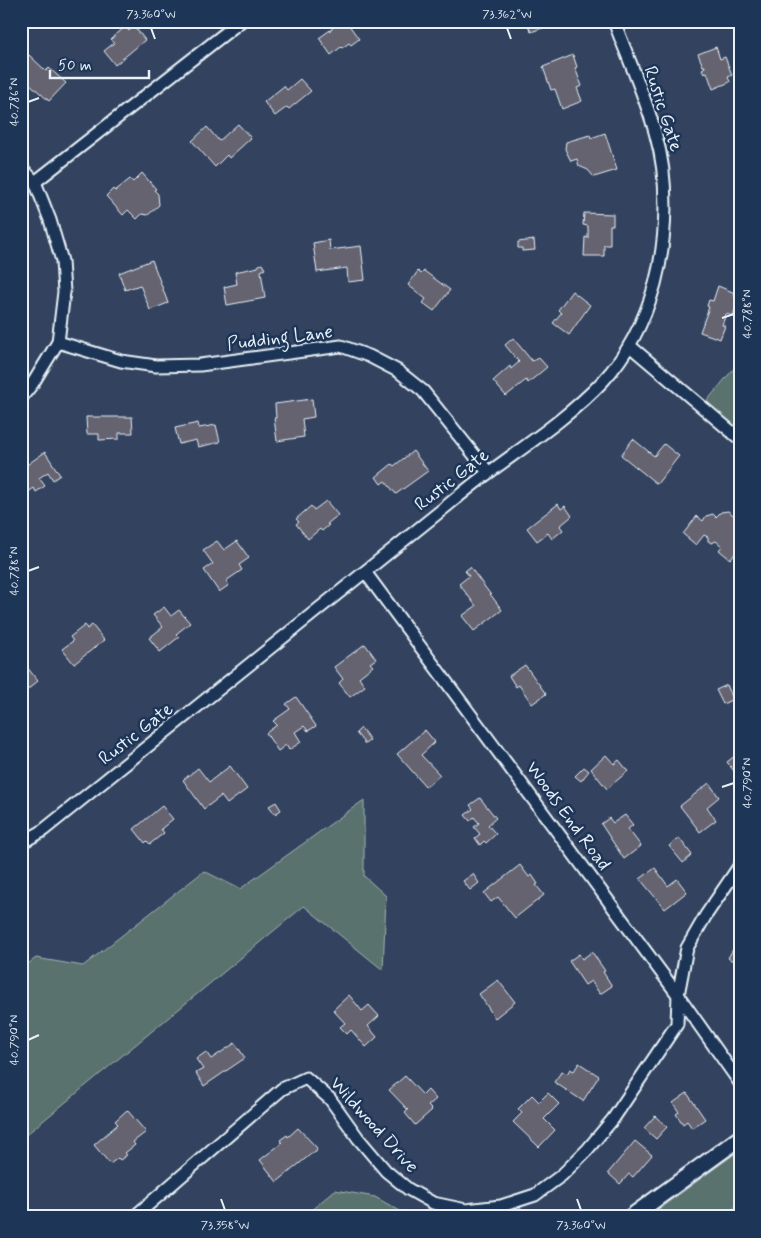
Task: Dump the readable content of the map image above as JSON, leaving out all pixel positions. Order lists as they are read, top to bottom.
{
  "streets": {
    "street": [
      "Rustic Gate",
      "Pudding Lane",
      "Woods End Road",
      "Wildwood Drive"
    ]
  },
  "crossings": [
    ["Rustic Gate", "Pudding Lane"],
    ["Rustic Gate", "Woods End Road"],
    ["Woods End Road", "Wildwood Drive"]
  ],
  "scale_bar": "50 m",
  "coordinates": [
    "73.360°W",
    "73.362°W",
    "40.786°N",
    "40.788°N",
    "40.790°N",
    "73.358°W"
  ]
}
